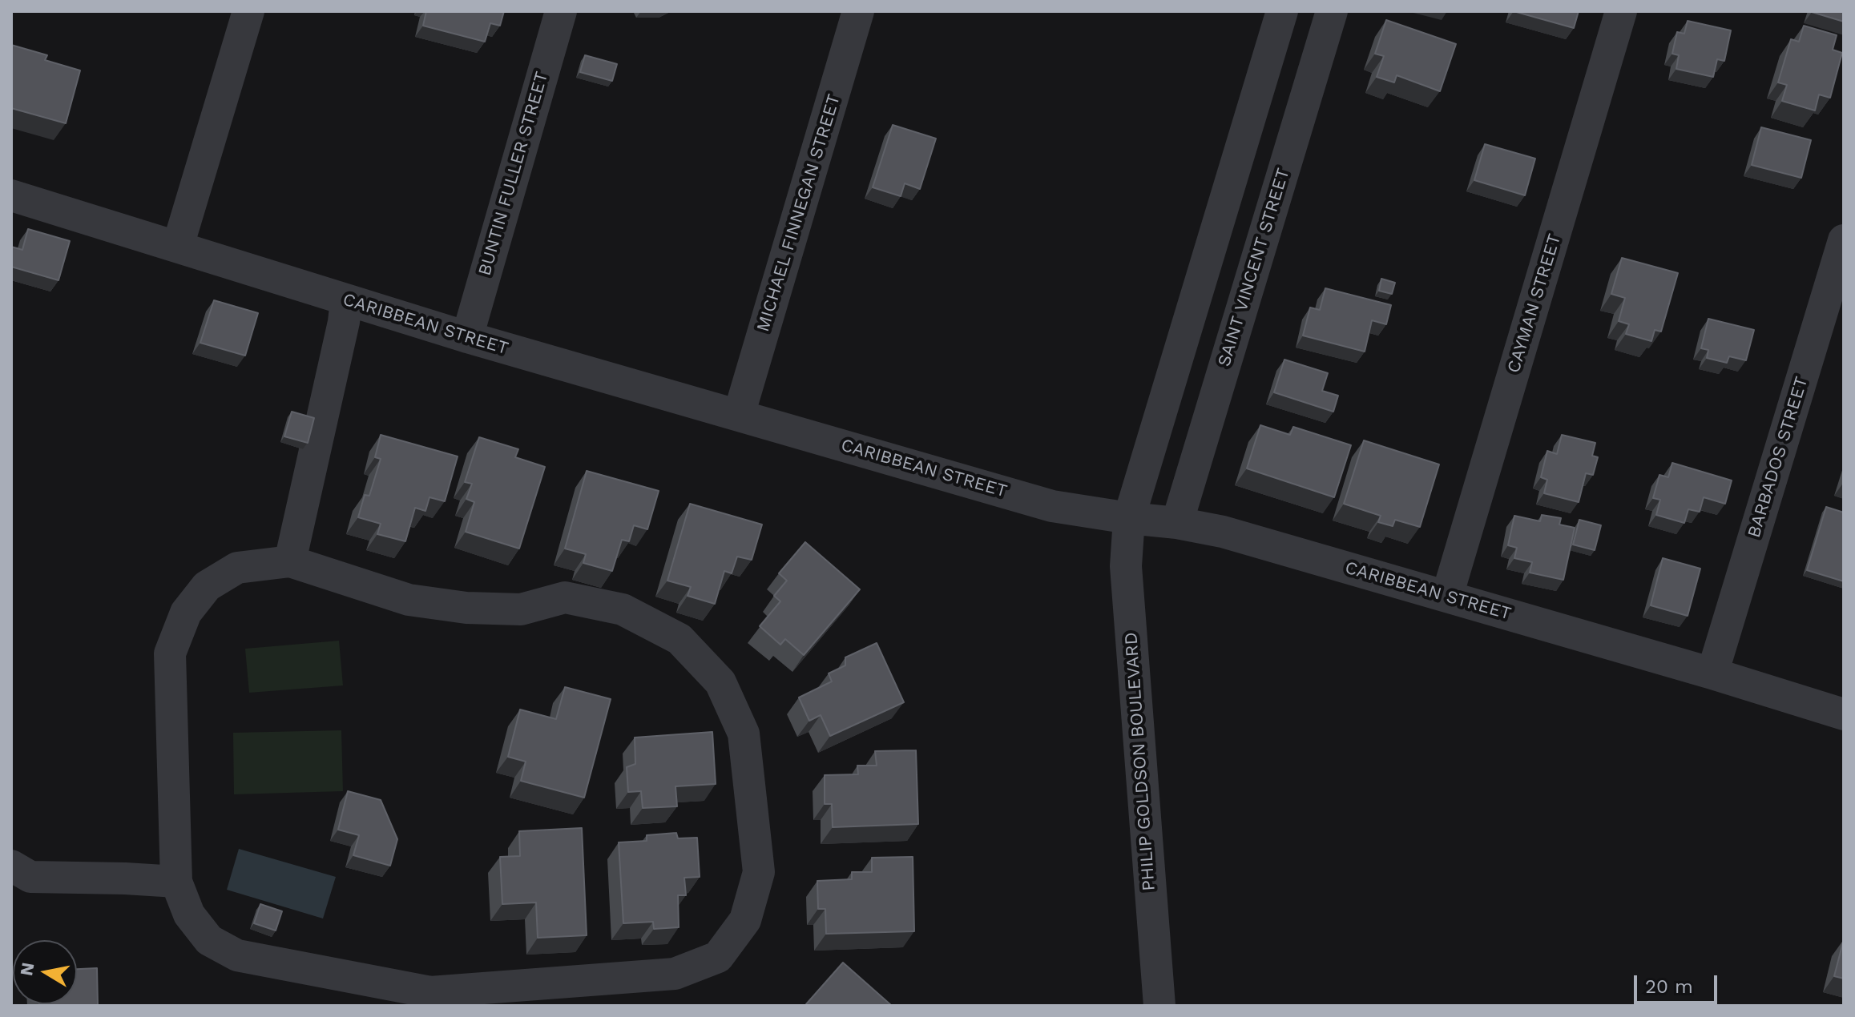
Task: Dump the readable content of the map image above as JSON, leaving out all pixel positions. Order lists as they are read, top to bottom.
{
  "streets": {
    "street": [
      "BUNTIN FULLER STREET",
      "MICHAEL FINNEGAN STREET",
      "SAINT VINCENT STREET",
      "CAYMAN STREET",
      "CARIBBEAN STREET",
      "BARBADOS STREET",
      "PHILIP GOLDSON BOULEVARD"
    ]
  },
  "crossings": [
    ["BUNTIN FULLER STREET", "CARIBBEAN STREET"],
    ["MICHAEL FINNEGAN STREET", "CARIBBEAN STREET"],
    ["SAINT VINCENT STREET", "CARIBBEAN STREET"],
    ["CAYMAN STREET", "CARIBBEAN STREET"],
    ["CARIBBEAN STREET", "BARBADOS STREET"],
    ["CARIBBEAN STREET", "PHILIP GOLDSON BOULEVARD"]
  ],
  "scale_bar": "20 m",
  "north": "left"
}
